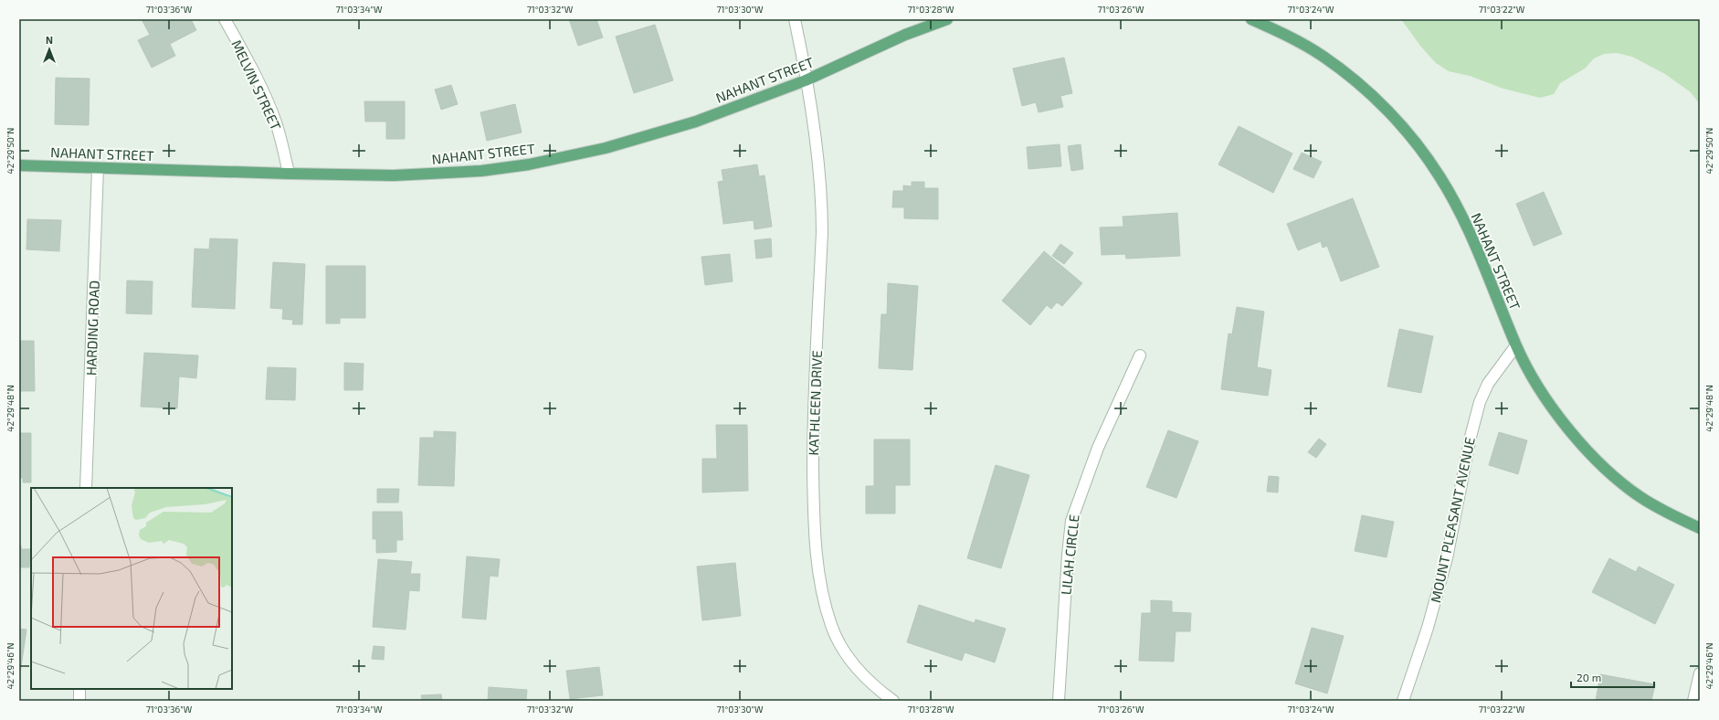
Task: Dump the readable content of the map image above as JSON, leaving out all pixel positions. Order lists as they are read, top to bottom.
{
  "streets": {
    "main road": ["NAHANT STREET"],
    "street": [
      "MELVIN STREET",
      "HARDING ROAD",
      "KATHLEEN DRIVE",
      "MOUNT PLEASANT AVENUE",
      "LILAH CIRCLE"
    ]
  },
  "crossings": [
    ["NAHANT STREET", "MELVIN STREET"],
    ["NAHANT STREET", "HARDING ROAD"],
    ["NAHANT STREET", "KATHLEEN DRIVE"],
    ["NAHANT STREET", "MOUNT PLEASANT AVENUE"]
  ],
  "scale_bar": "20 m",
  "north": "top",
  "coordinates": [
    "71°03'36\"W",
    "71°03'34\"W",
    "71°03'32\"W",
    "71°03'30\"W",
    "71°03'28\"W",
    "71°03'26\"W",
    "71°03'24\"W",
    "71°03'22\"W",
    "42°29'50\"N",
    "42°29'48\"N",
    "42°29'46\"N"
  ]
}
